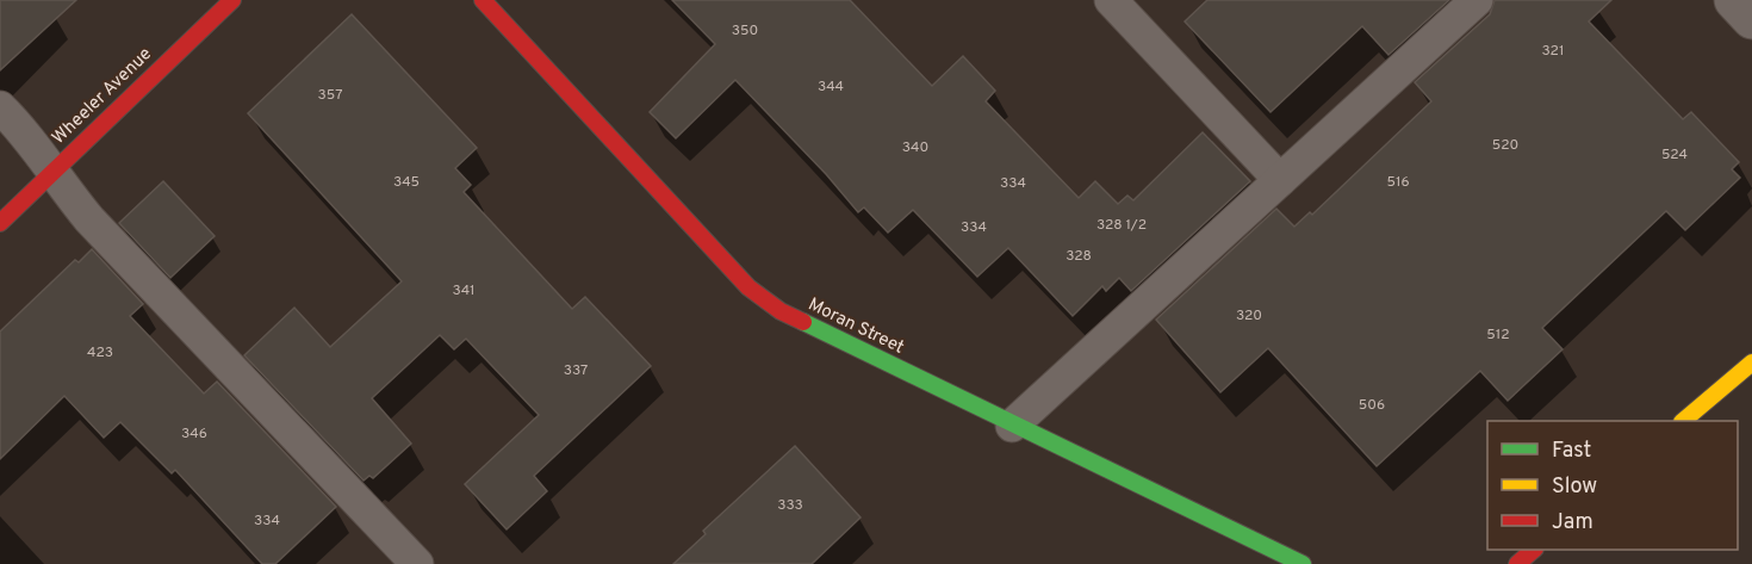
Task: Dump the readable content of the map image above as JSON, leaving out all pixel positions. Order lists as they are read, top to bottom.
{
  "streets": {
    "street": ["Wheeler Avenue", "Moran Street"]
  },
  "house_numbers": [
    "350",
    "321",
    "344",
    "357",
    "520",
    "340",
    "524",
    "345",
    "516",
    "334",
    "328 1/2",
    "334",
    "328",
    "341",
    "320",
    "512",
    "423",
    "337",
    "506",
    "346",
    "333",
    "334"
  ],
  "legend": ["Fast", "Slow", "Jam"]
}
